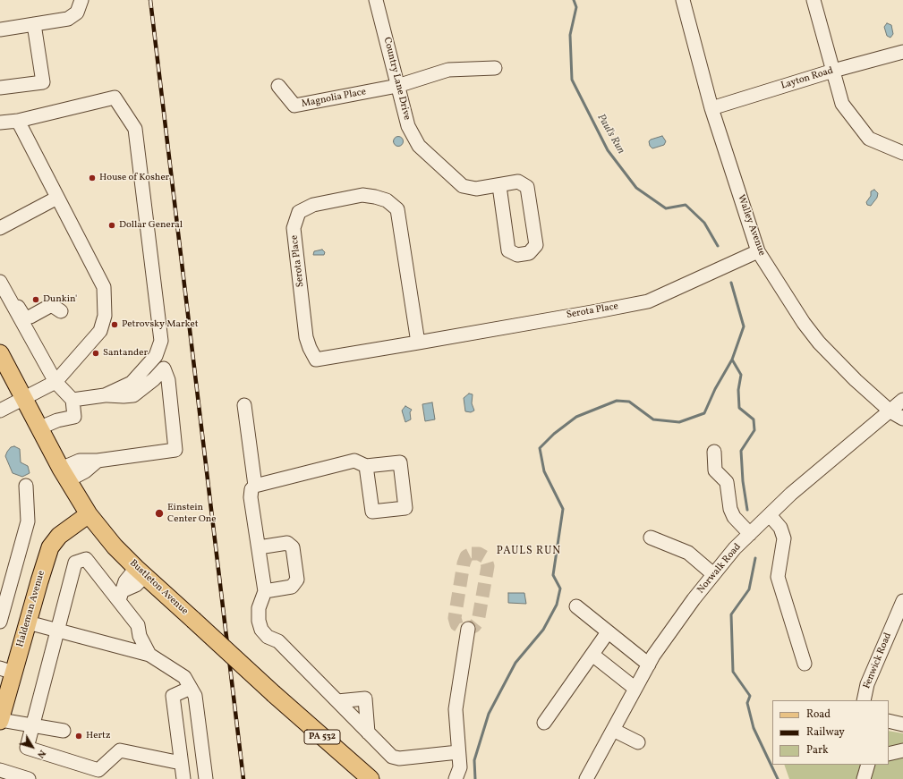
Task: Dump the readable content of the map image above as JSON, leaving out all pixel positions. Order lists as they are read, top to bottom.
{
  "streets": {
    "main road": ["Bustleton Avenue", "Haldeman Avenue", "PA 532"],
    "street": [
      "Country Lane Drive",
      "Layton Road",
      "Magnolia Place",
      "Walley Avenue",
      "Serota Place",
      "Norwalk Road",
      "Fenwick Road"
    ]
  },
  "crossings": [
    ["Country Lane Drive", "Magnolia Place"],
    ["Layton Road", "Walley Avenue"],
    ["Walley Avenue", "Serota Place"],
    ["Walley Avenue", "Norwalk Road"],
    ["Bustleton Avenue", "Haldeman Avenue"]
  ],
  "districts": ["PAULS RUN"],
  "water": ["Paul's Run"],
  "places": [
    "House of Kosher",
    "Dollar General",
    "Dunkin'",
    "Petrovsky Market",
    "Santander",
    "Einstein Center One",
    "Hertz"
  ],
  "legend": ["Road", "Railway", "Park"],
  "north": "bottom right"
}
